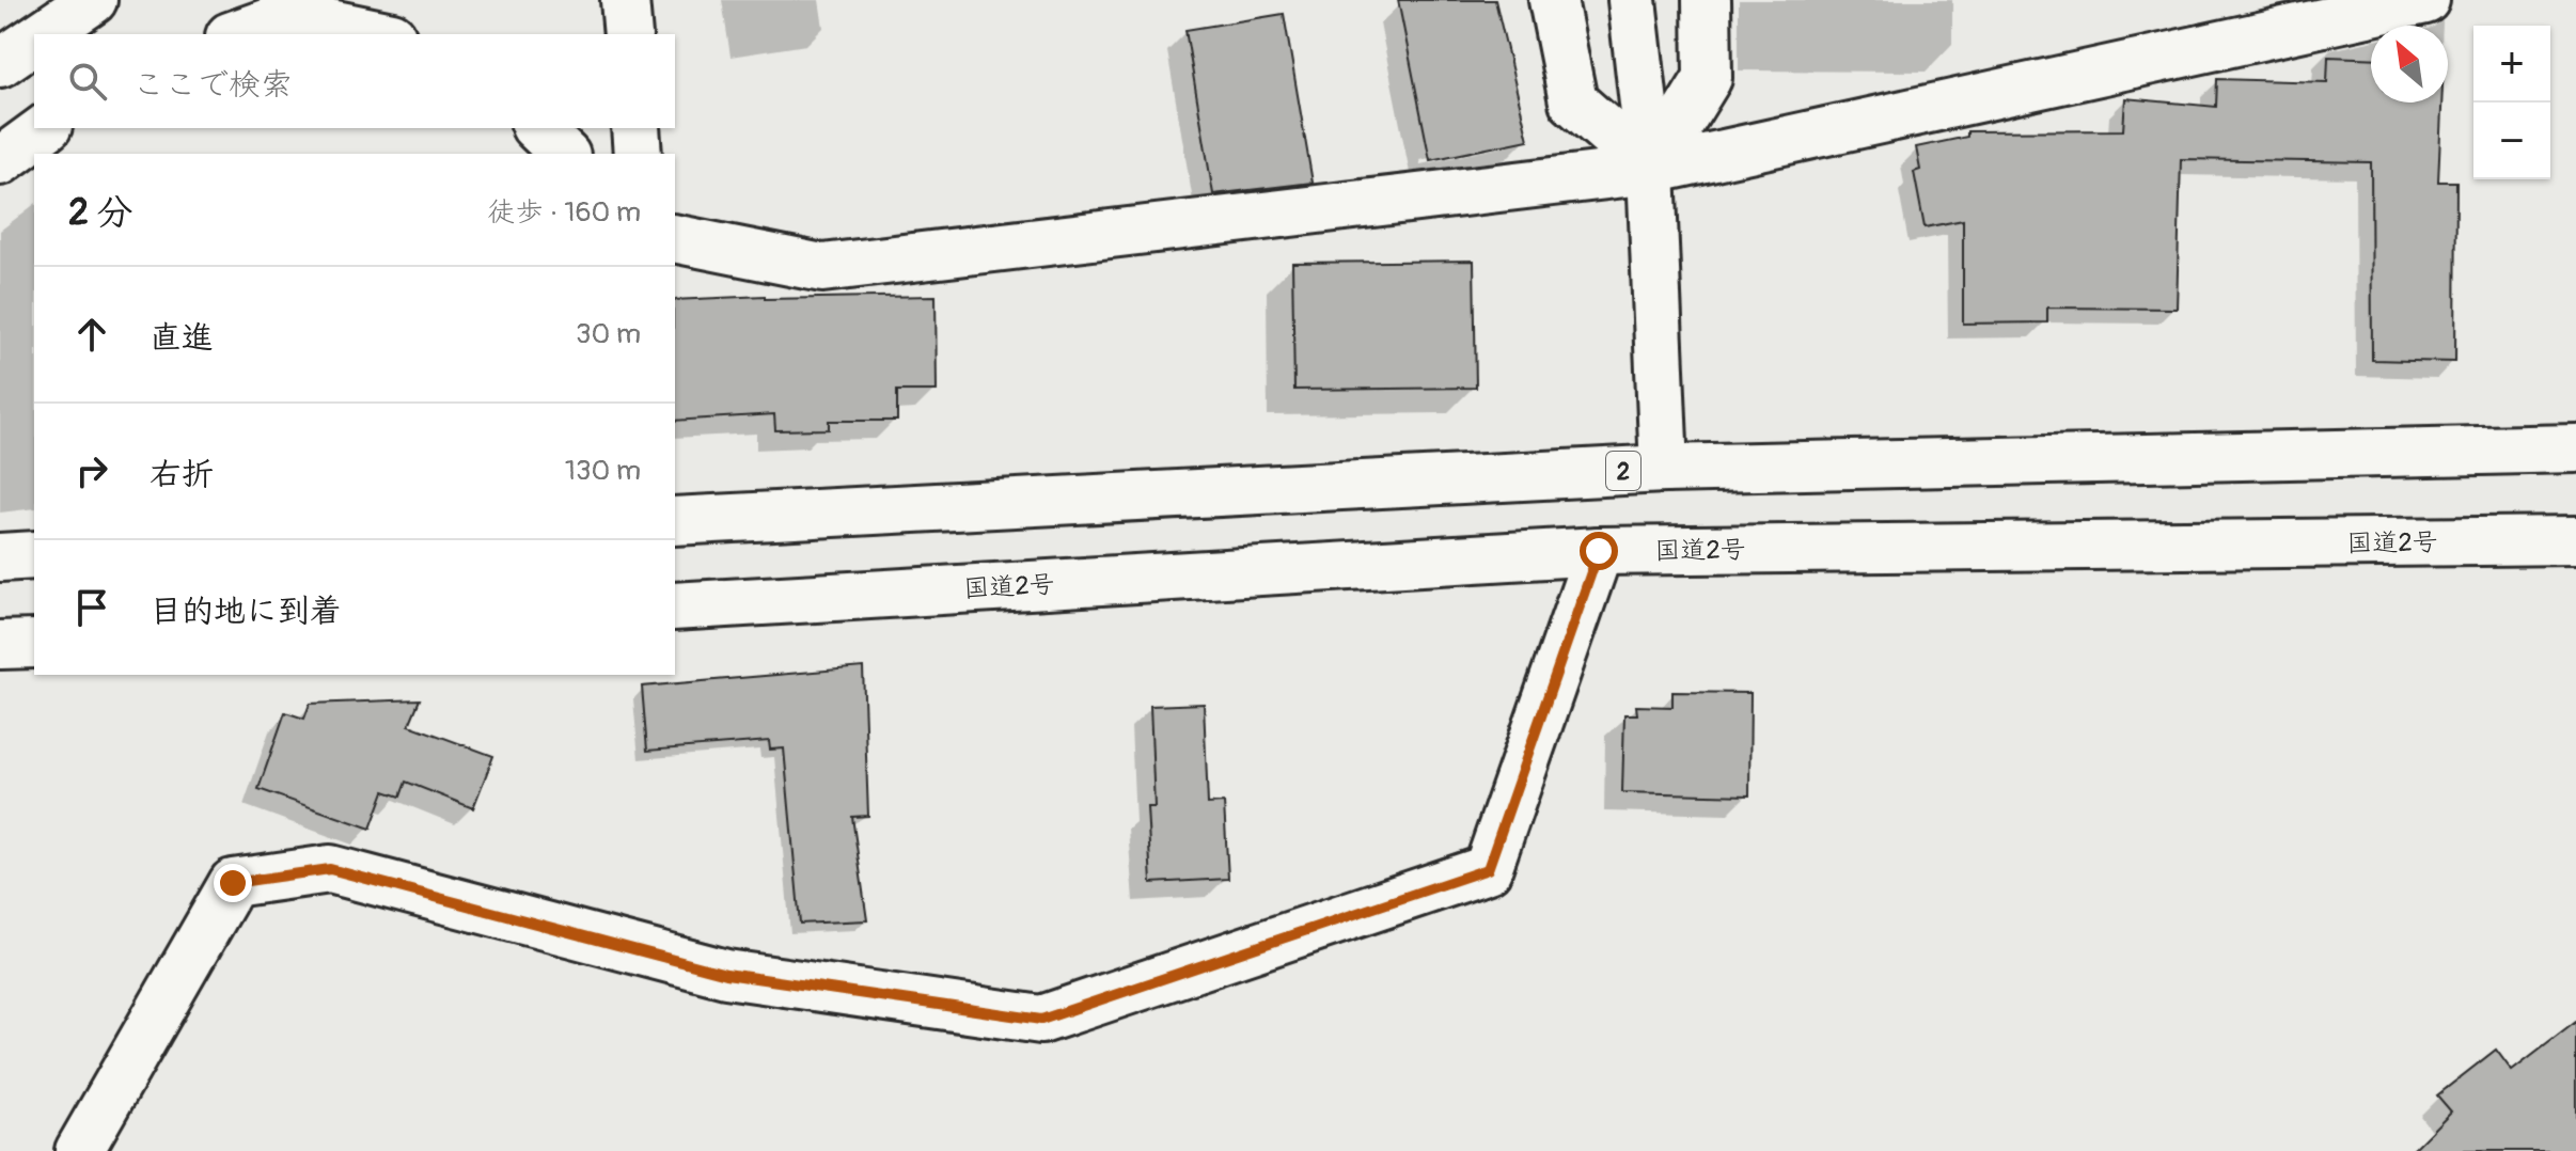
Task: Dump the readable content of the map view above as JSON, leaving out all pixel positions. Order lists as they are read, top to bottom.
{
  "streets": {
    "main road": ["2", "国道2号"]
  },
  "north": "top left",
  "page": {
    "map_buttons": ["+", "−"],
    "search": "ここで検索",
    "heading": ["2 分", "徒歩 · 160 m"],
    "list": [
      ["直進", "30 m"],
      ["右折", "130 m"],
      "目的地に到着"
    ]
  }
}
